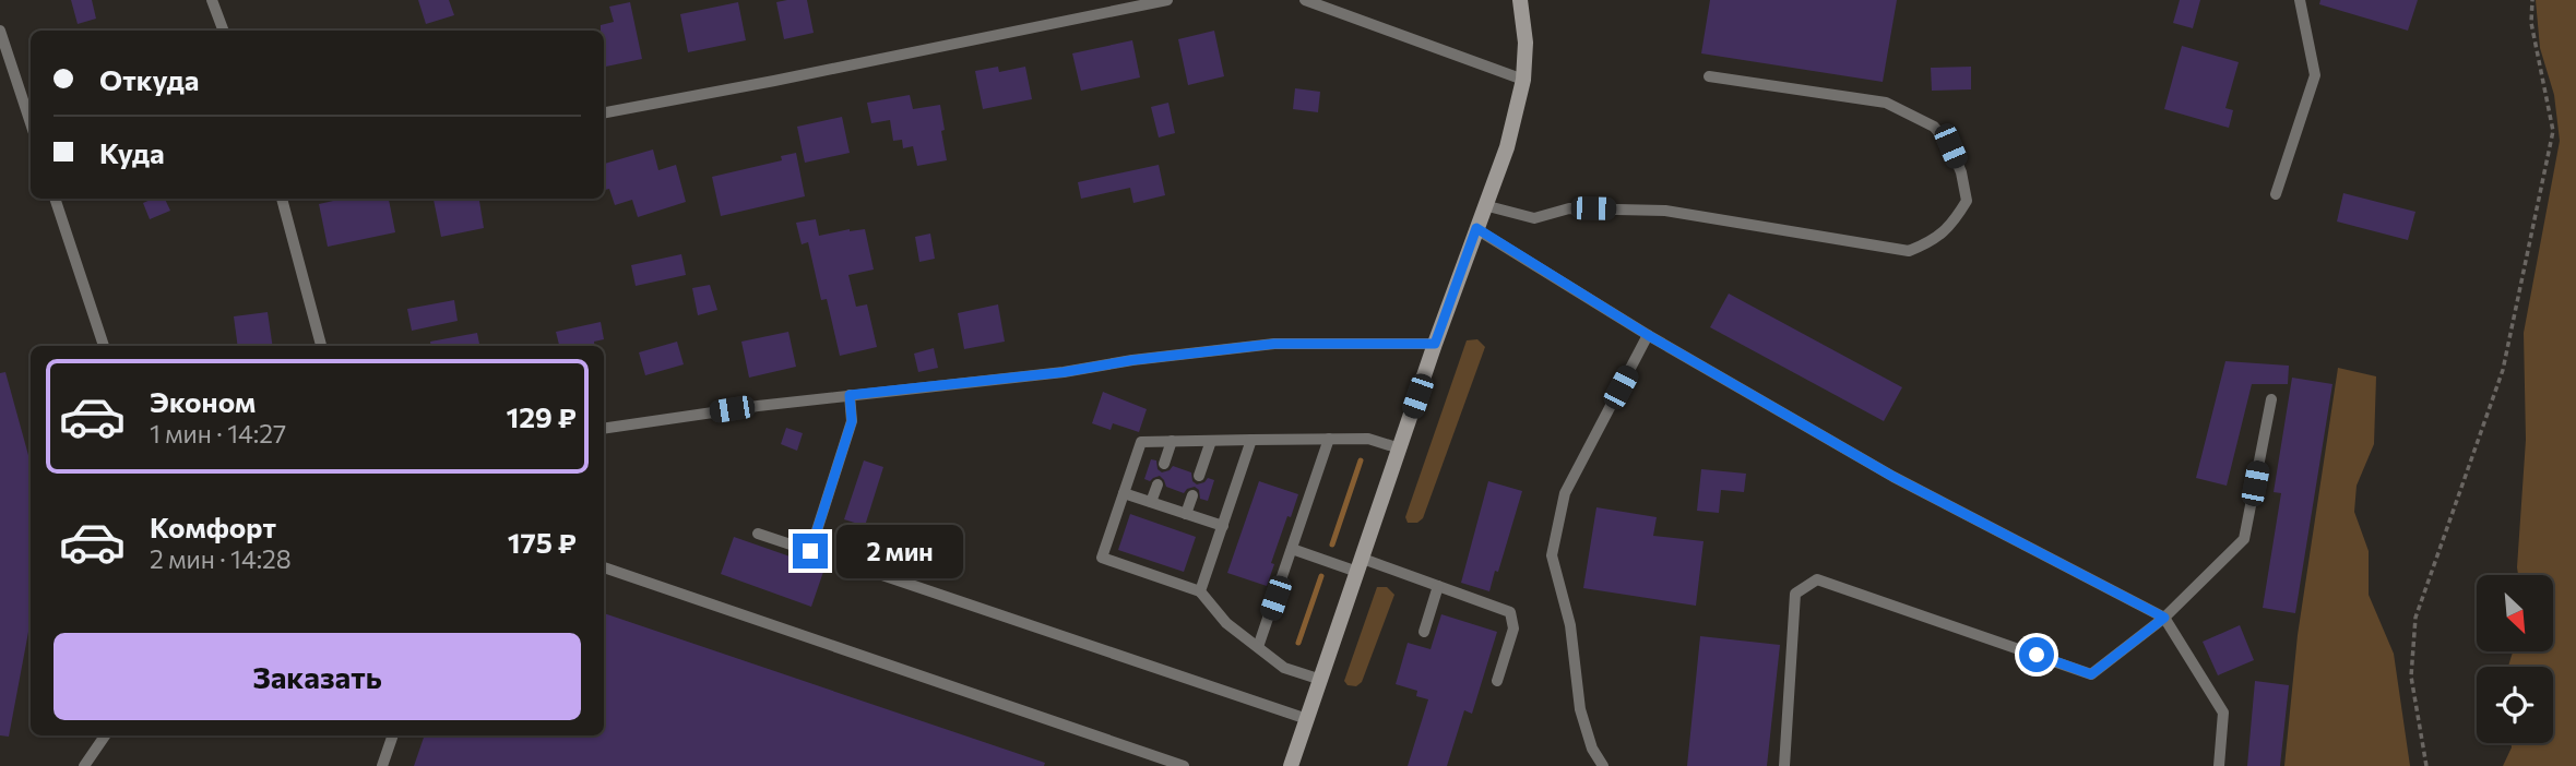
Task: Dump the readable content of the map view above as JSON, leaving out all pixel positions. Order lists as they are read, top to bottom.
{
  "north": "bottom right",
  "page": {
    "banner": ["Откуда", "Куда"],
    "list": [
      {
        "name": "Эконом",
        "note": "1 мин · 14:27",
        "value": "129 ₽"
      },
      {
        "name": "Комфорт",
        "note": "2 мин · 14:28",
        "value": "175 ₽"
      }
    ],
    "bubble": "2 мин",
    "buttons": "Заказать"
  }
}
